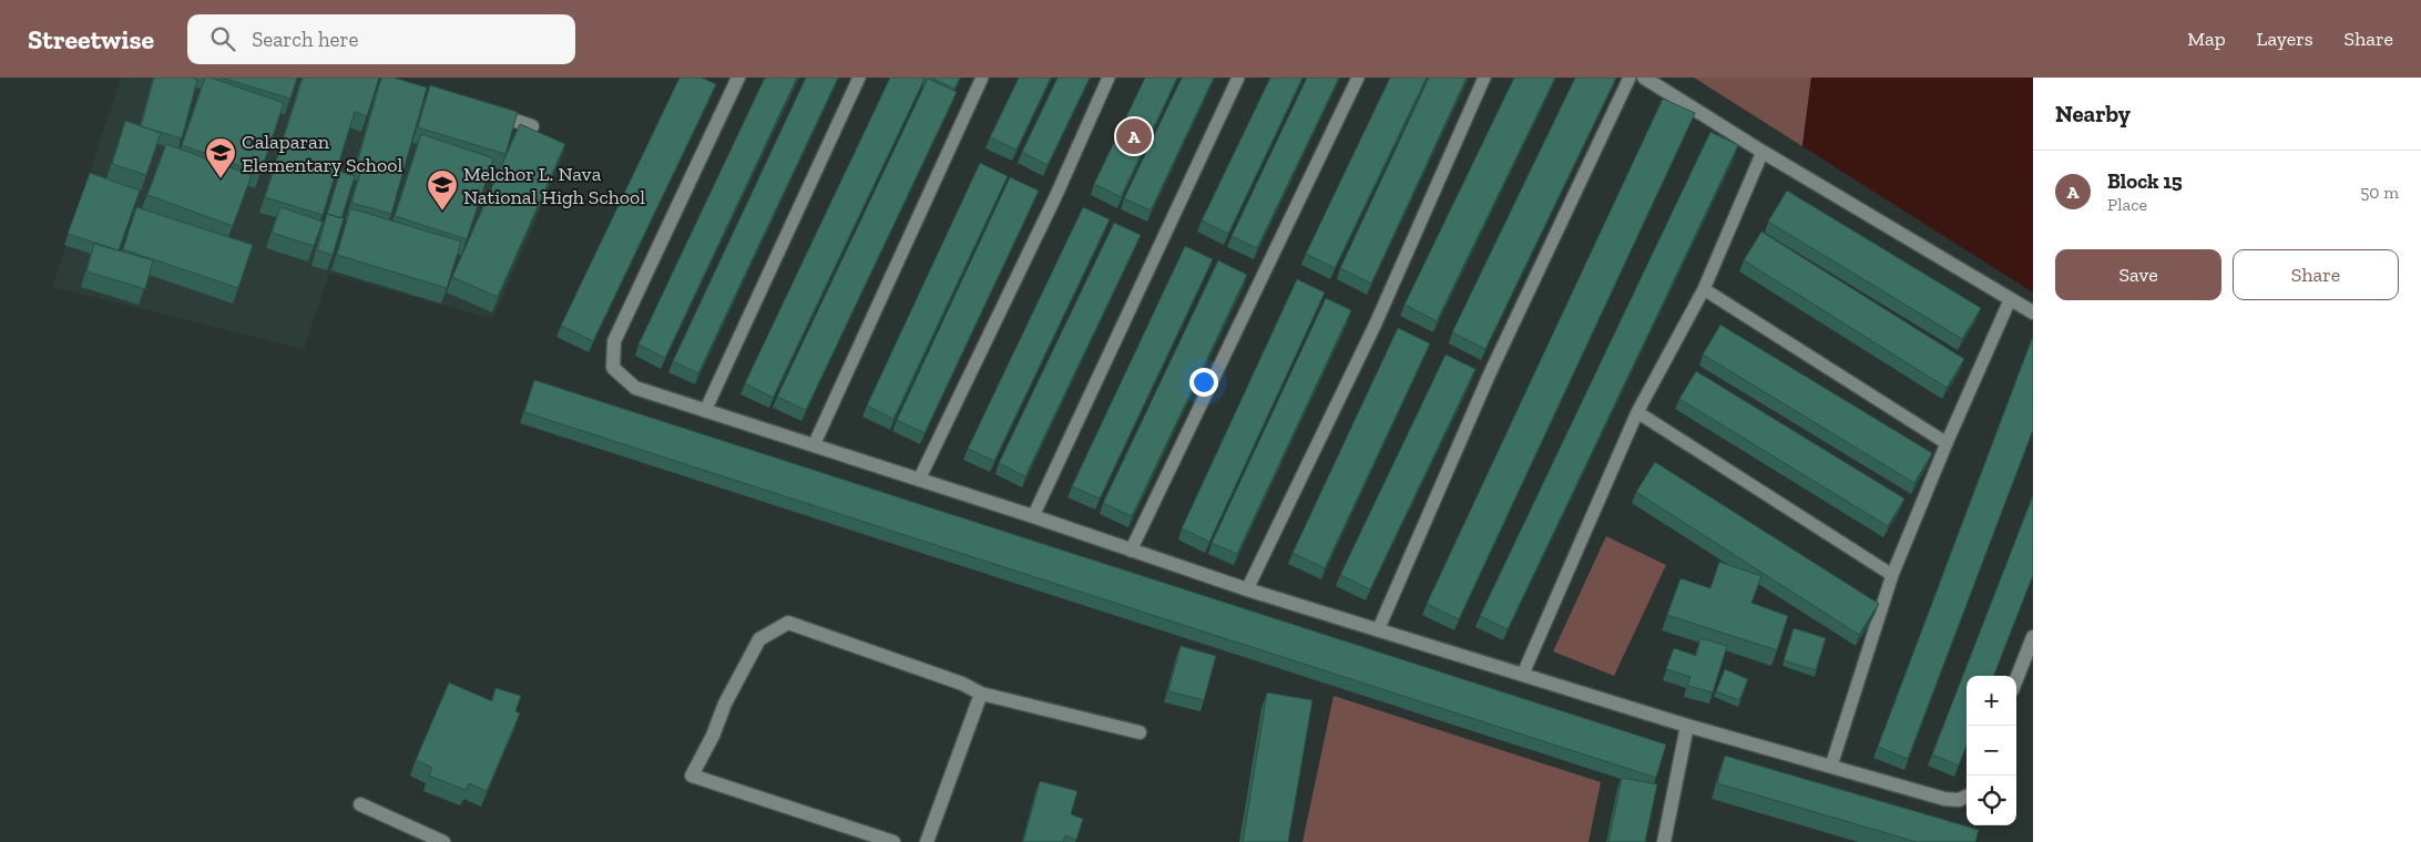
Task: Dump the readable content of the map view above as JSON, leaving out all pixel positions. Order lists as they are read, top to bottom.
{
  "places": {
    "school or university": ["Calaparan Elementary School", "Melchor L. Nava National High School"]
  },
  "page": {
    "header": "Streetwise",
    "search": "Search here",
    "nav": ["Map", "Layers", "Share"],
    "heading": "Nearby",
    "pins": "A",
    "list": [
      {
        "mark": "A",
        "name": "Block 15",
        "note": "Place",
        "value": "50 m"
      }
    ],
    "buttons": ["Save", "Share"],
    "map_buttons": ["+", "−"]
  }
}
